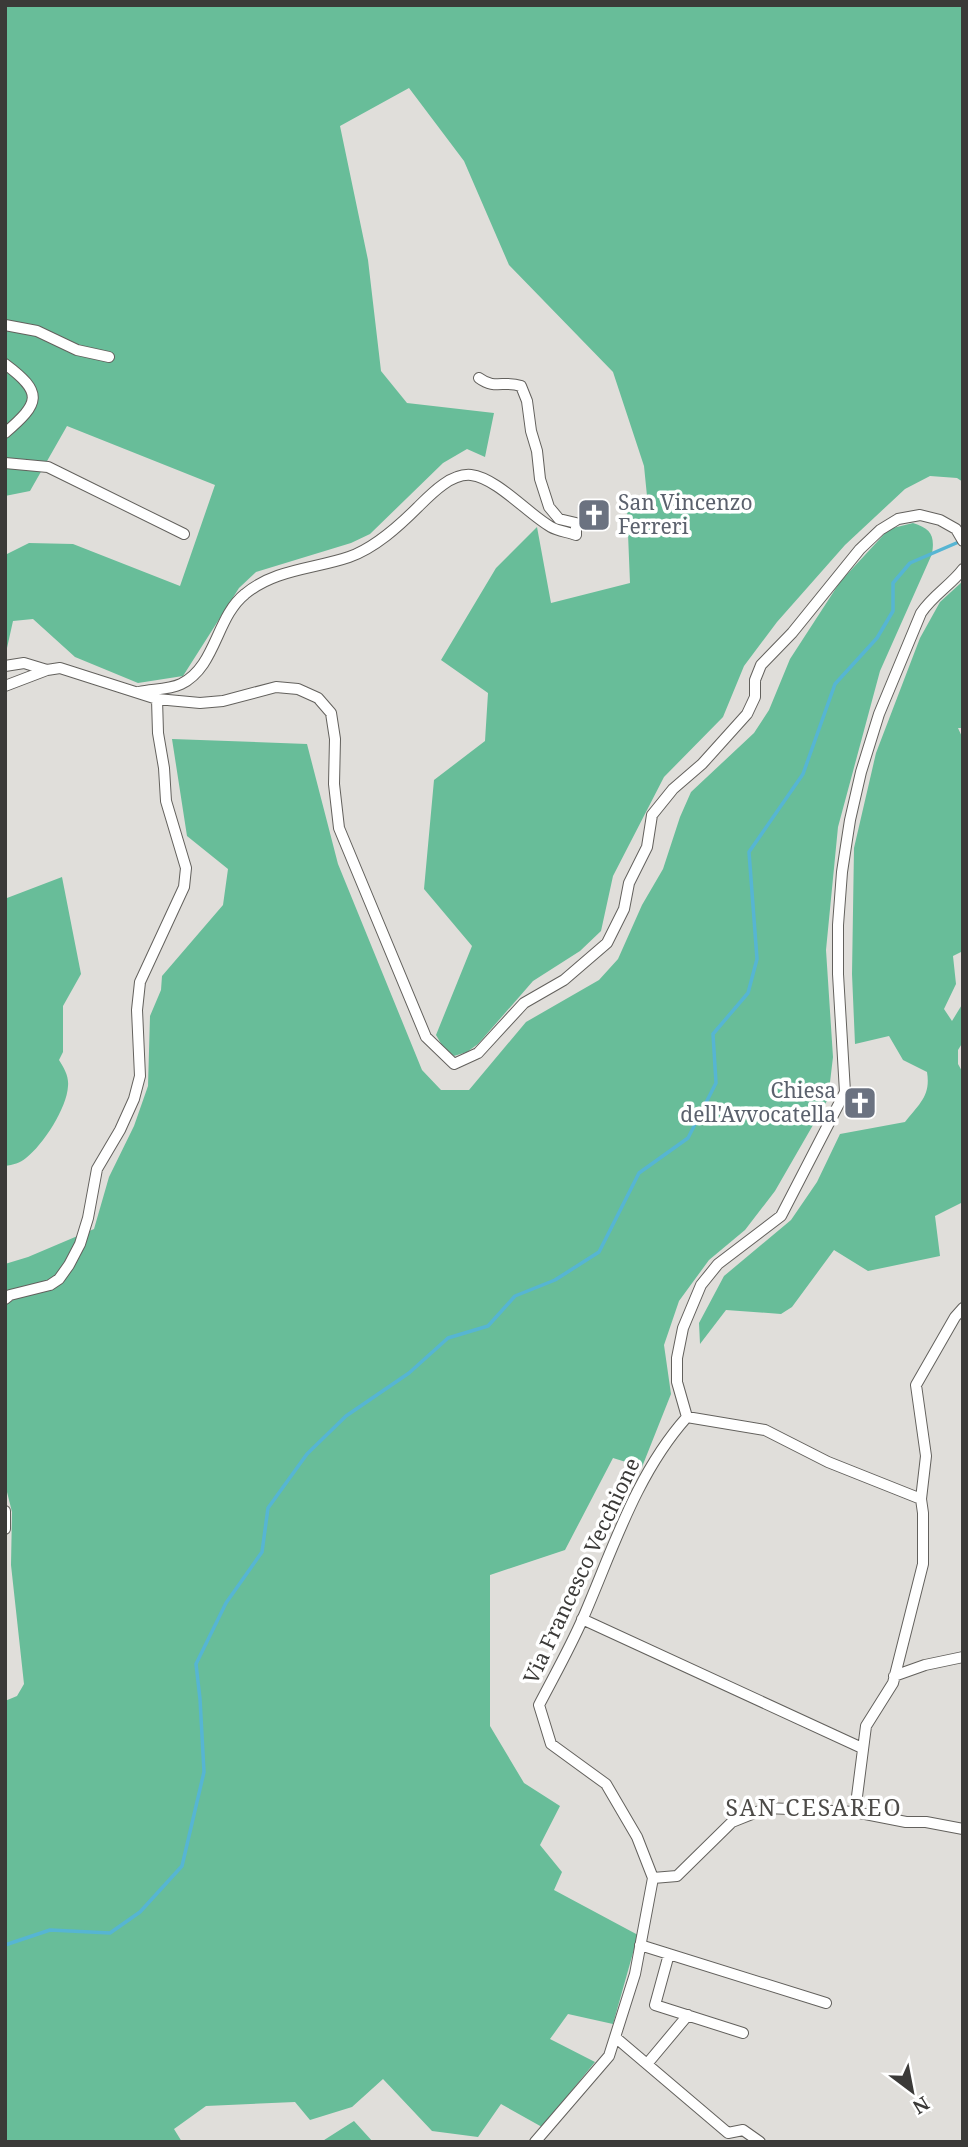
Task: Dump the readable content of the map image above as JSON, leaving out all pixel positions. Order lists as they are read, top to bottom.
{
  "streets": {
    "street": ["Via Francesco Vecchione"]
  },
  "districts": ["SAN CESAREO"],
  "places": {
    "church": ["San Vincenzo Ferreri", "Chiesa dell'Avvocatella"]
  },
  "north": "bottom right"
}
